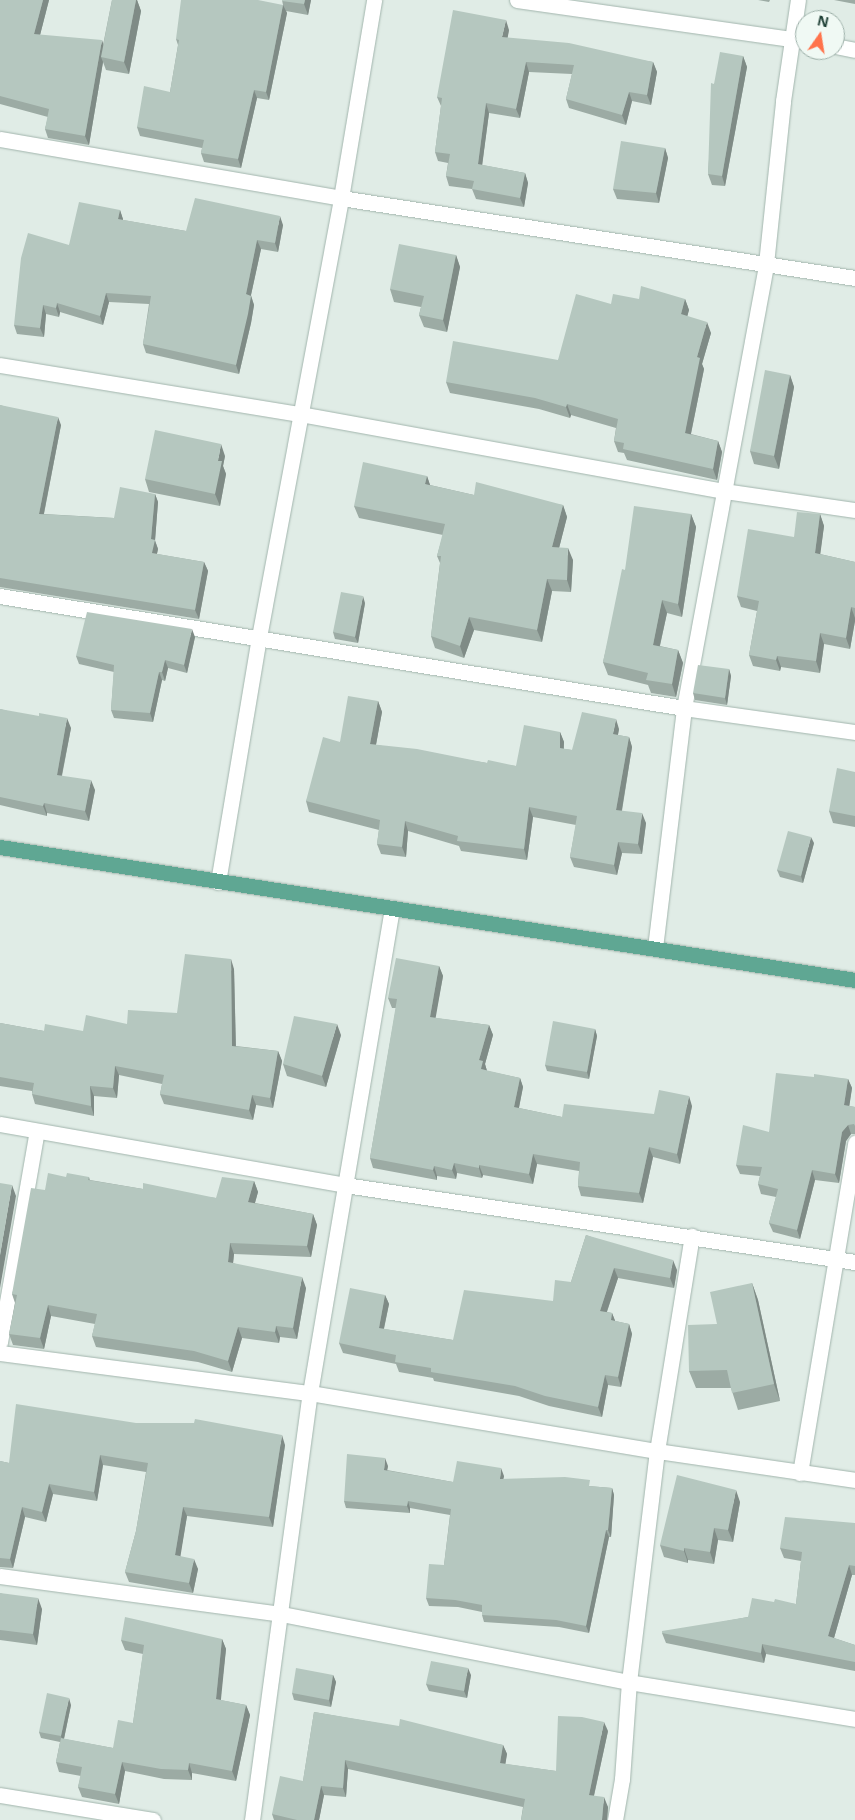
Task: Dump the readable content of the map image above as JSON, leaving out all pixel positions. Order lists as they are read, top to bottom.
{
  "north": "top"
}
